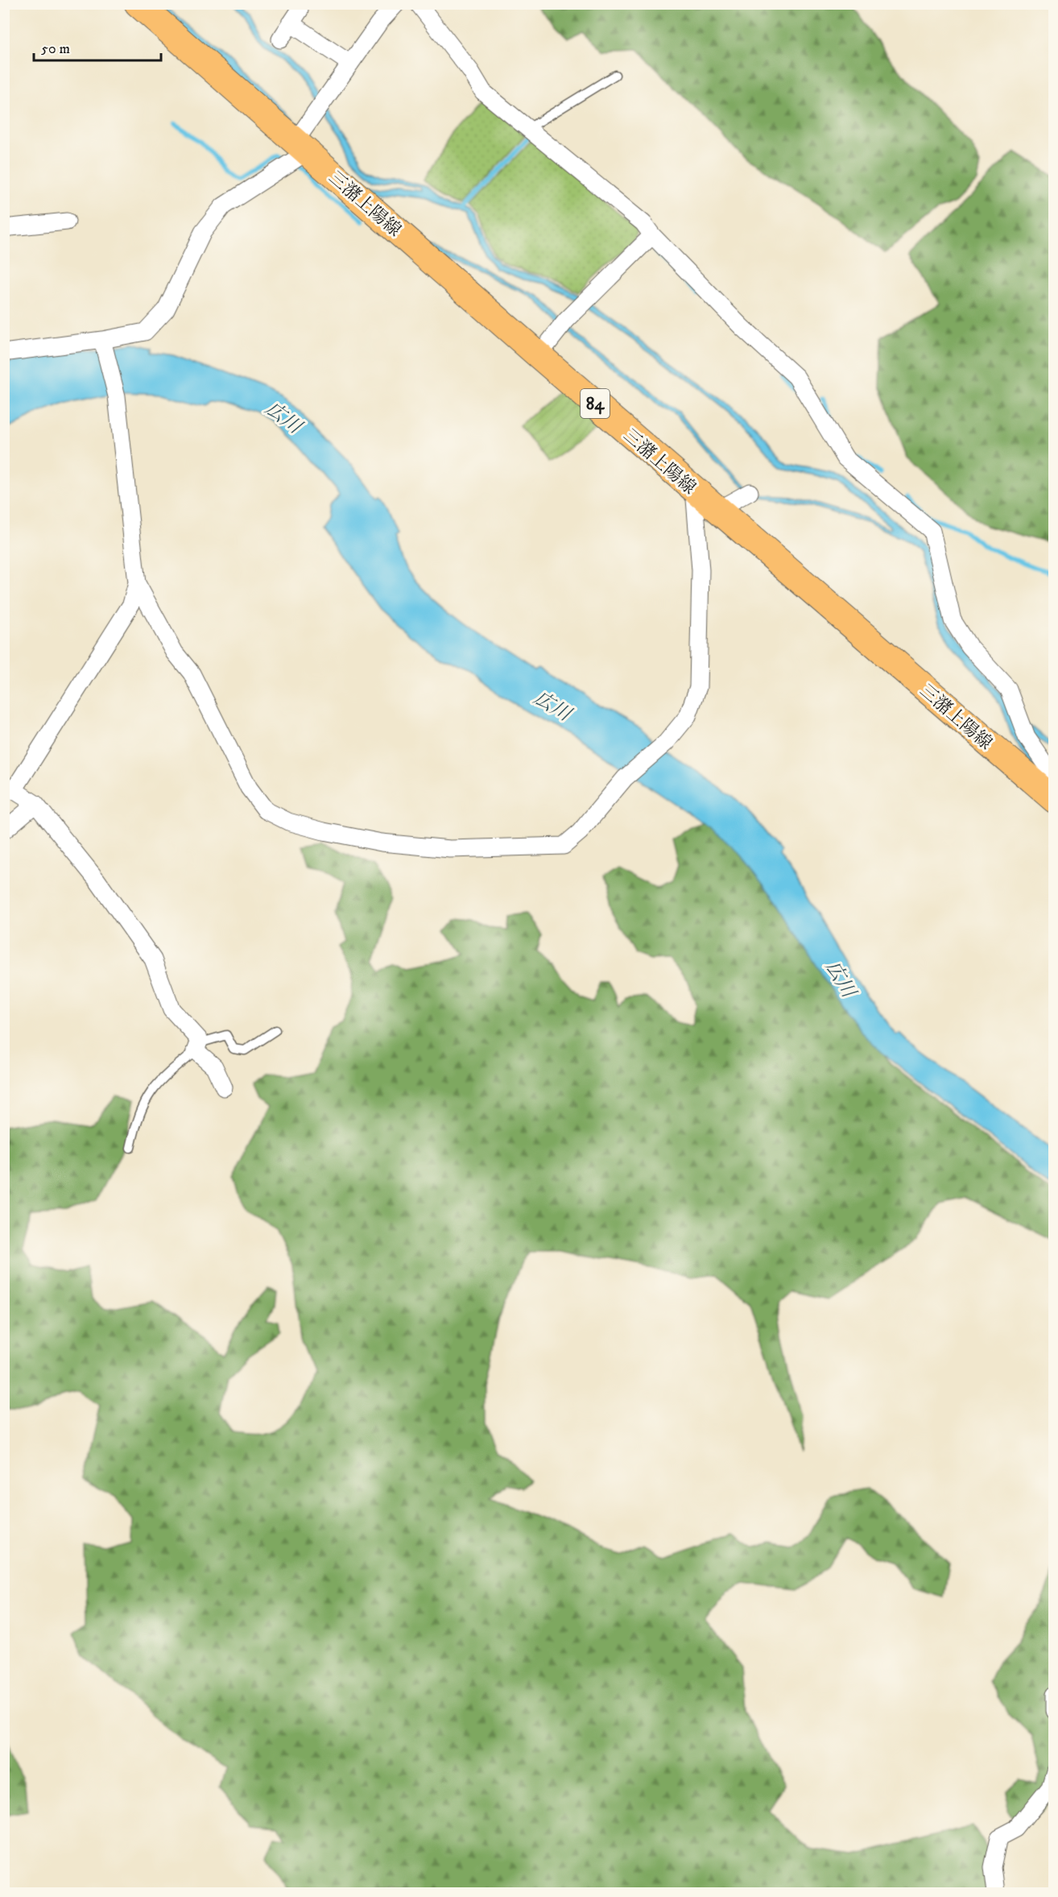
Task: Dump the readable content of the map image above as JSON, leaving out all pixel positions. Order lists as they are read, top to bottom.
{
  "streets": {
    "main road": ["三潴上陽線", "84"]
  },
  "water": ["広川"],
  "scale_bar": "50 m"
}
